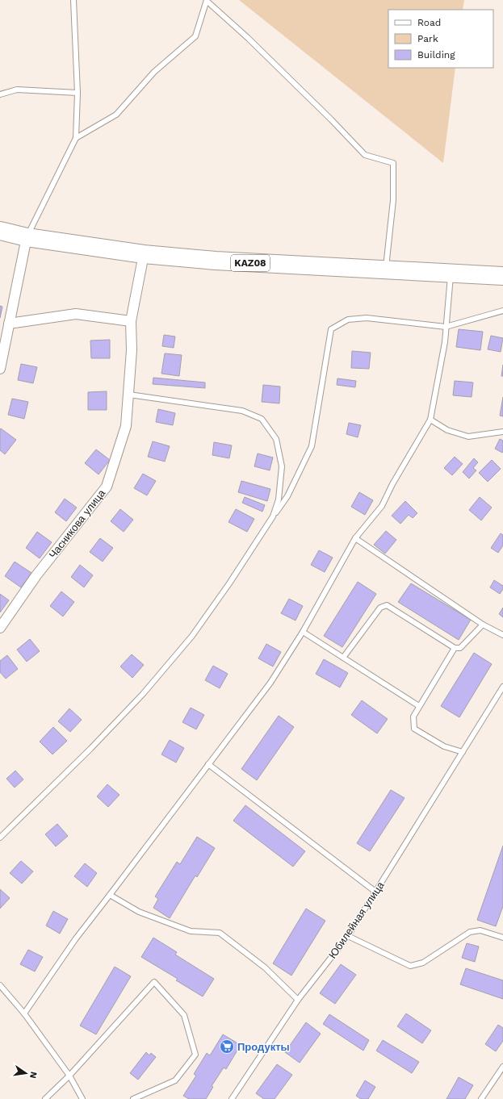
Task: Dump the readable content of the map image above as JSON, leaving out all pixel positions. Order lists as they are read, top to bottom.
{
  "streets": {
    "highway": ["KAZ08"],
    "street": ["Часникова улица"],
    "lane": ["Юбилейная улица"]
  },
  "crossings": [
    ["KAZ08", "Часникова улица"]
  ],
  "places": {
    "supermarket": ["Продукты"]
  },
  "legend": ["Road", "Park", "Building"],
  "north": "right"
}
